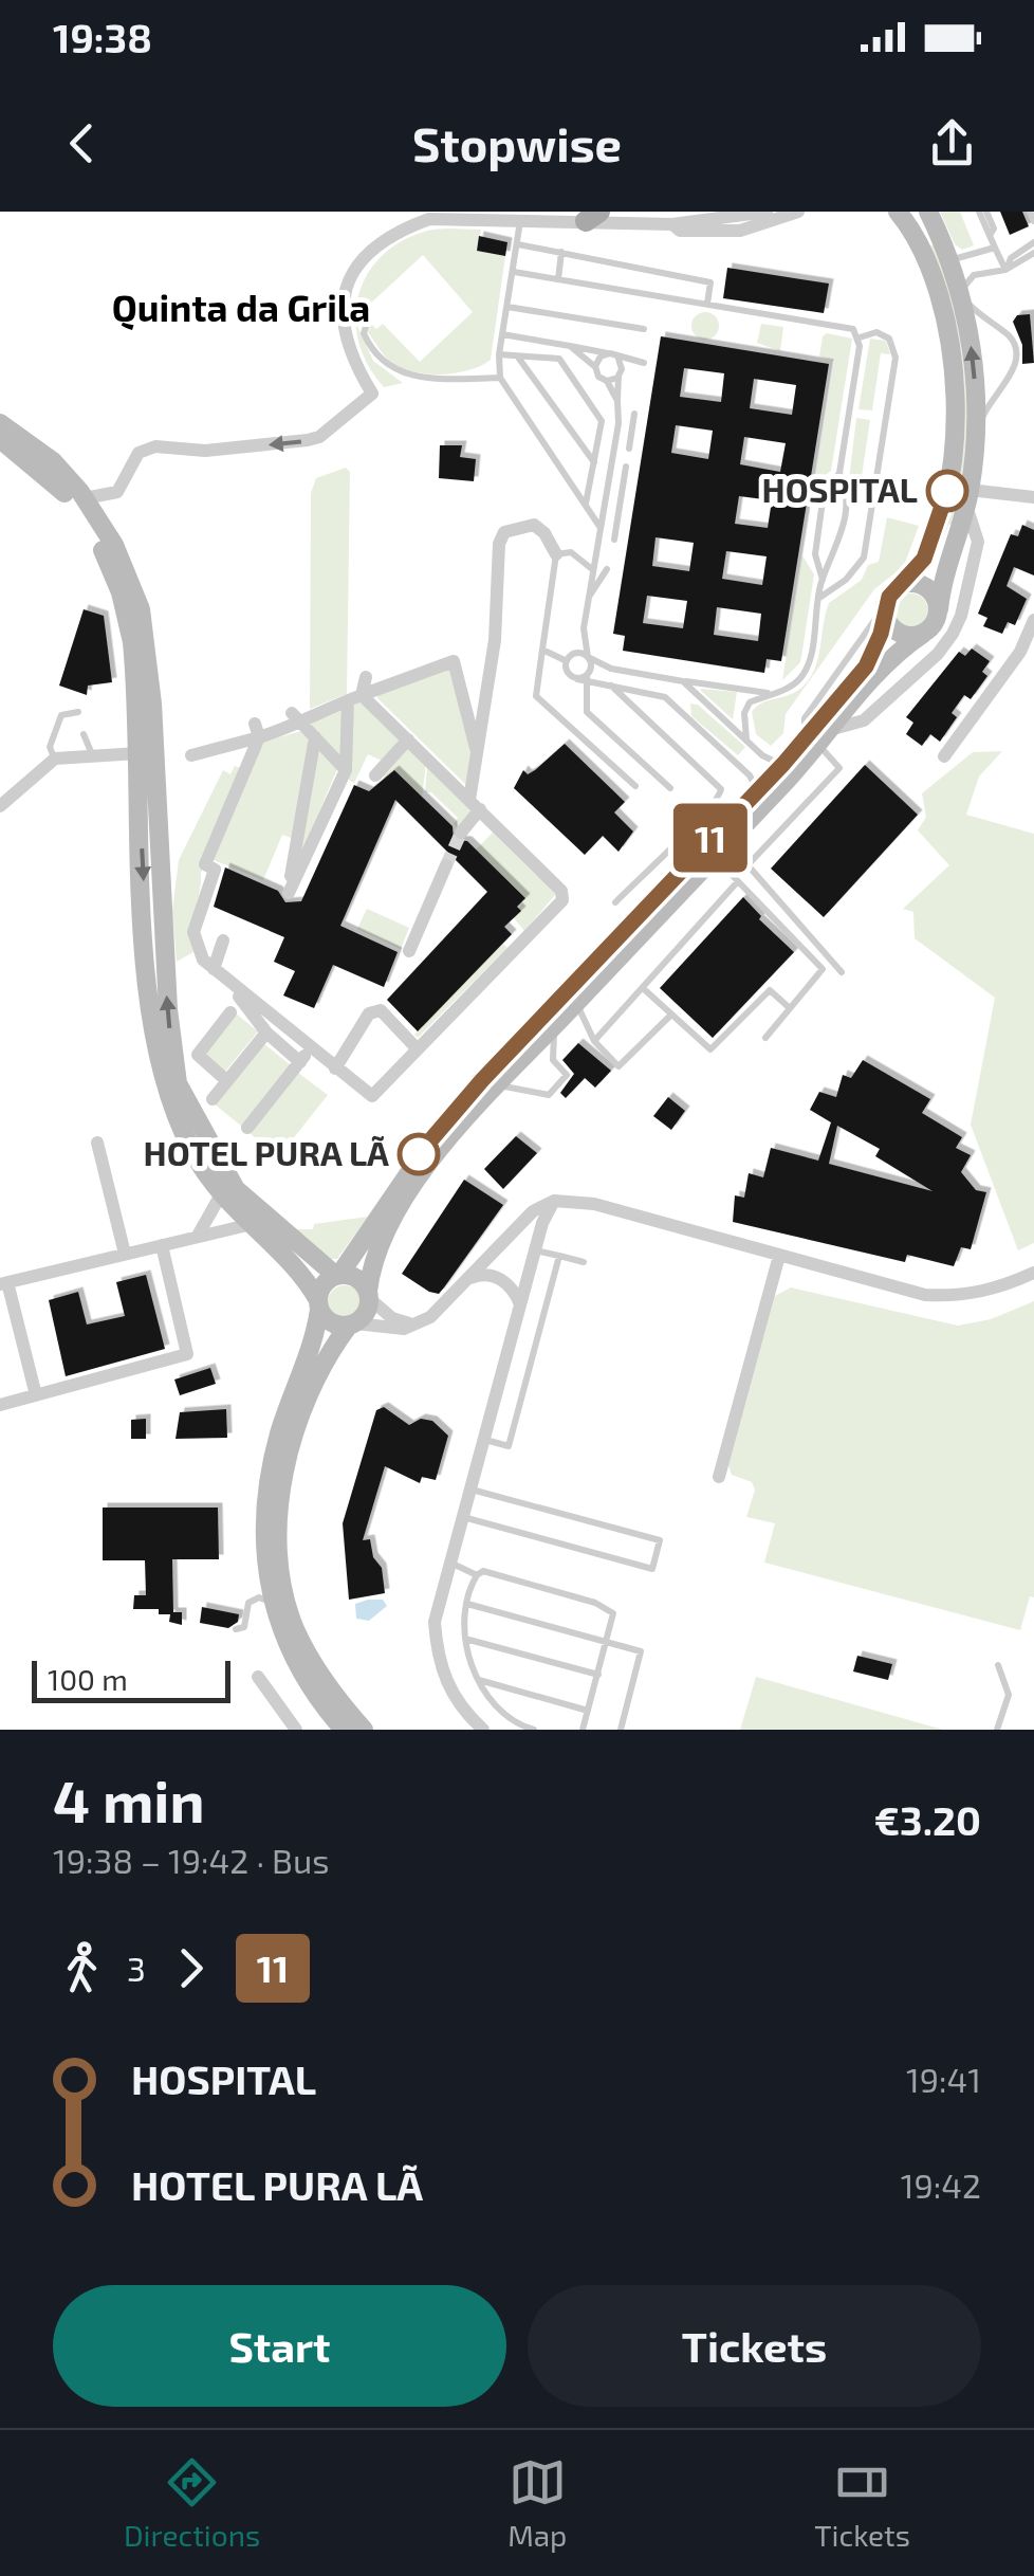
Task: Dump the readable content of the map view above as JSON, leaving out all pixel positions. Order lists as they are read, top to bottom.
{
  "districts": ["Quinta da Grila"],
  "places": ["HOSPITAL", "HOTEL PURA LÃ"],
  "lines": ["bus line 11"],
  "scale_bar": "100 m",
  "page": {
    "status": "19:38",
    "header": "Stopwise",
    "on_map": "11",
    "scale": "100 m",
    "heading": ["4 min", "19:38 – 19:42 · Bus", "€3.20"],
    "legs": ["3", "11"],
    "list": [
      {
        "name": "HOSPITAL",
        "value": "19:41"
      },
      {
        "name": "HOTEL PURA LÃ",
        "value": "19:42"
      }
    ],
    "buttons": ["Start", "Tickets"],
    "tabs": ["Directions", "Map", "Tickets"]
  }
}
